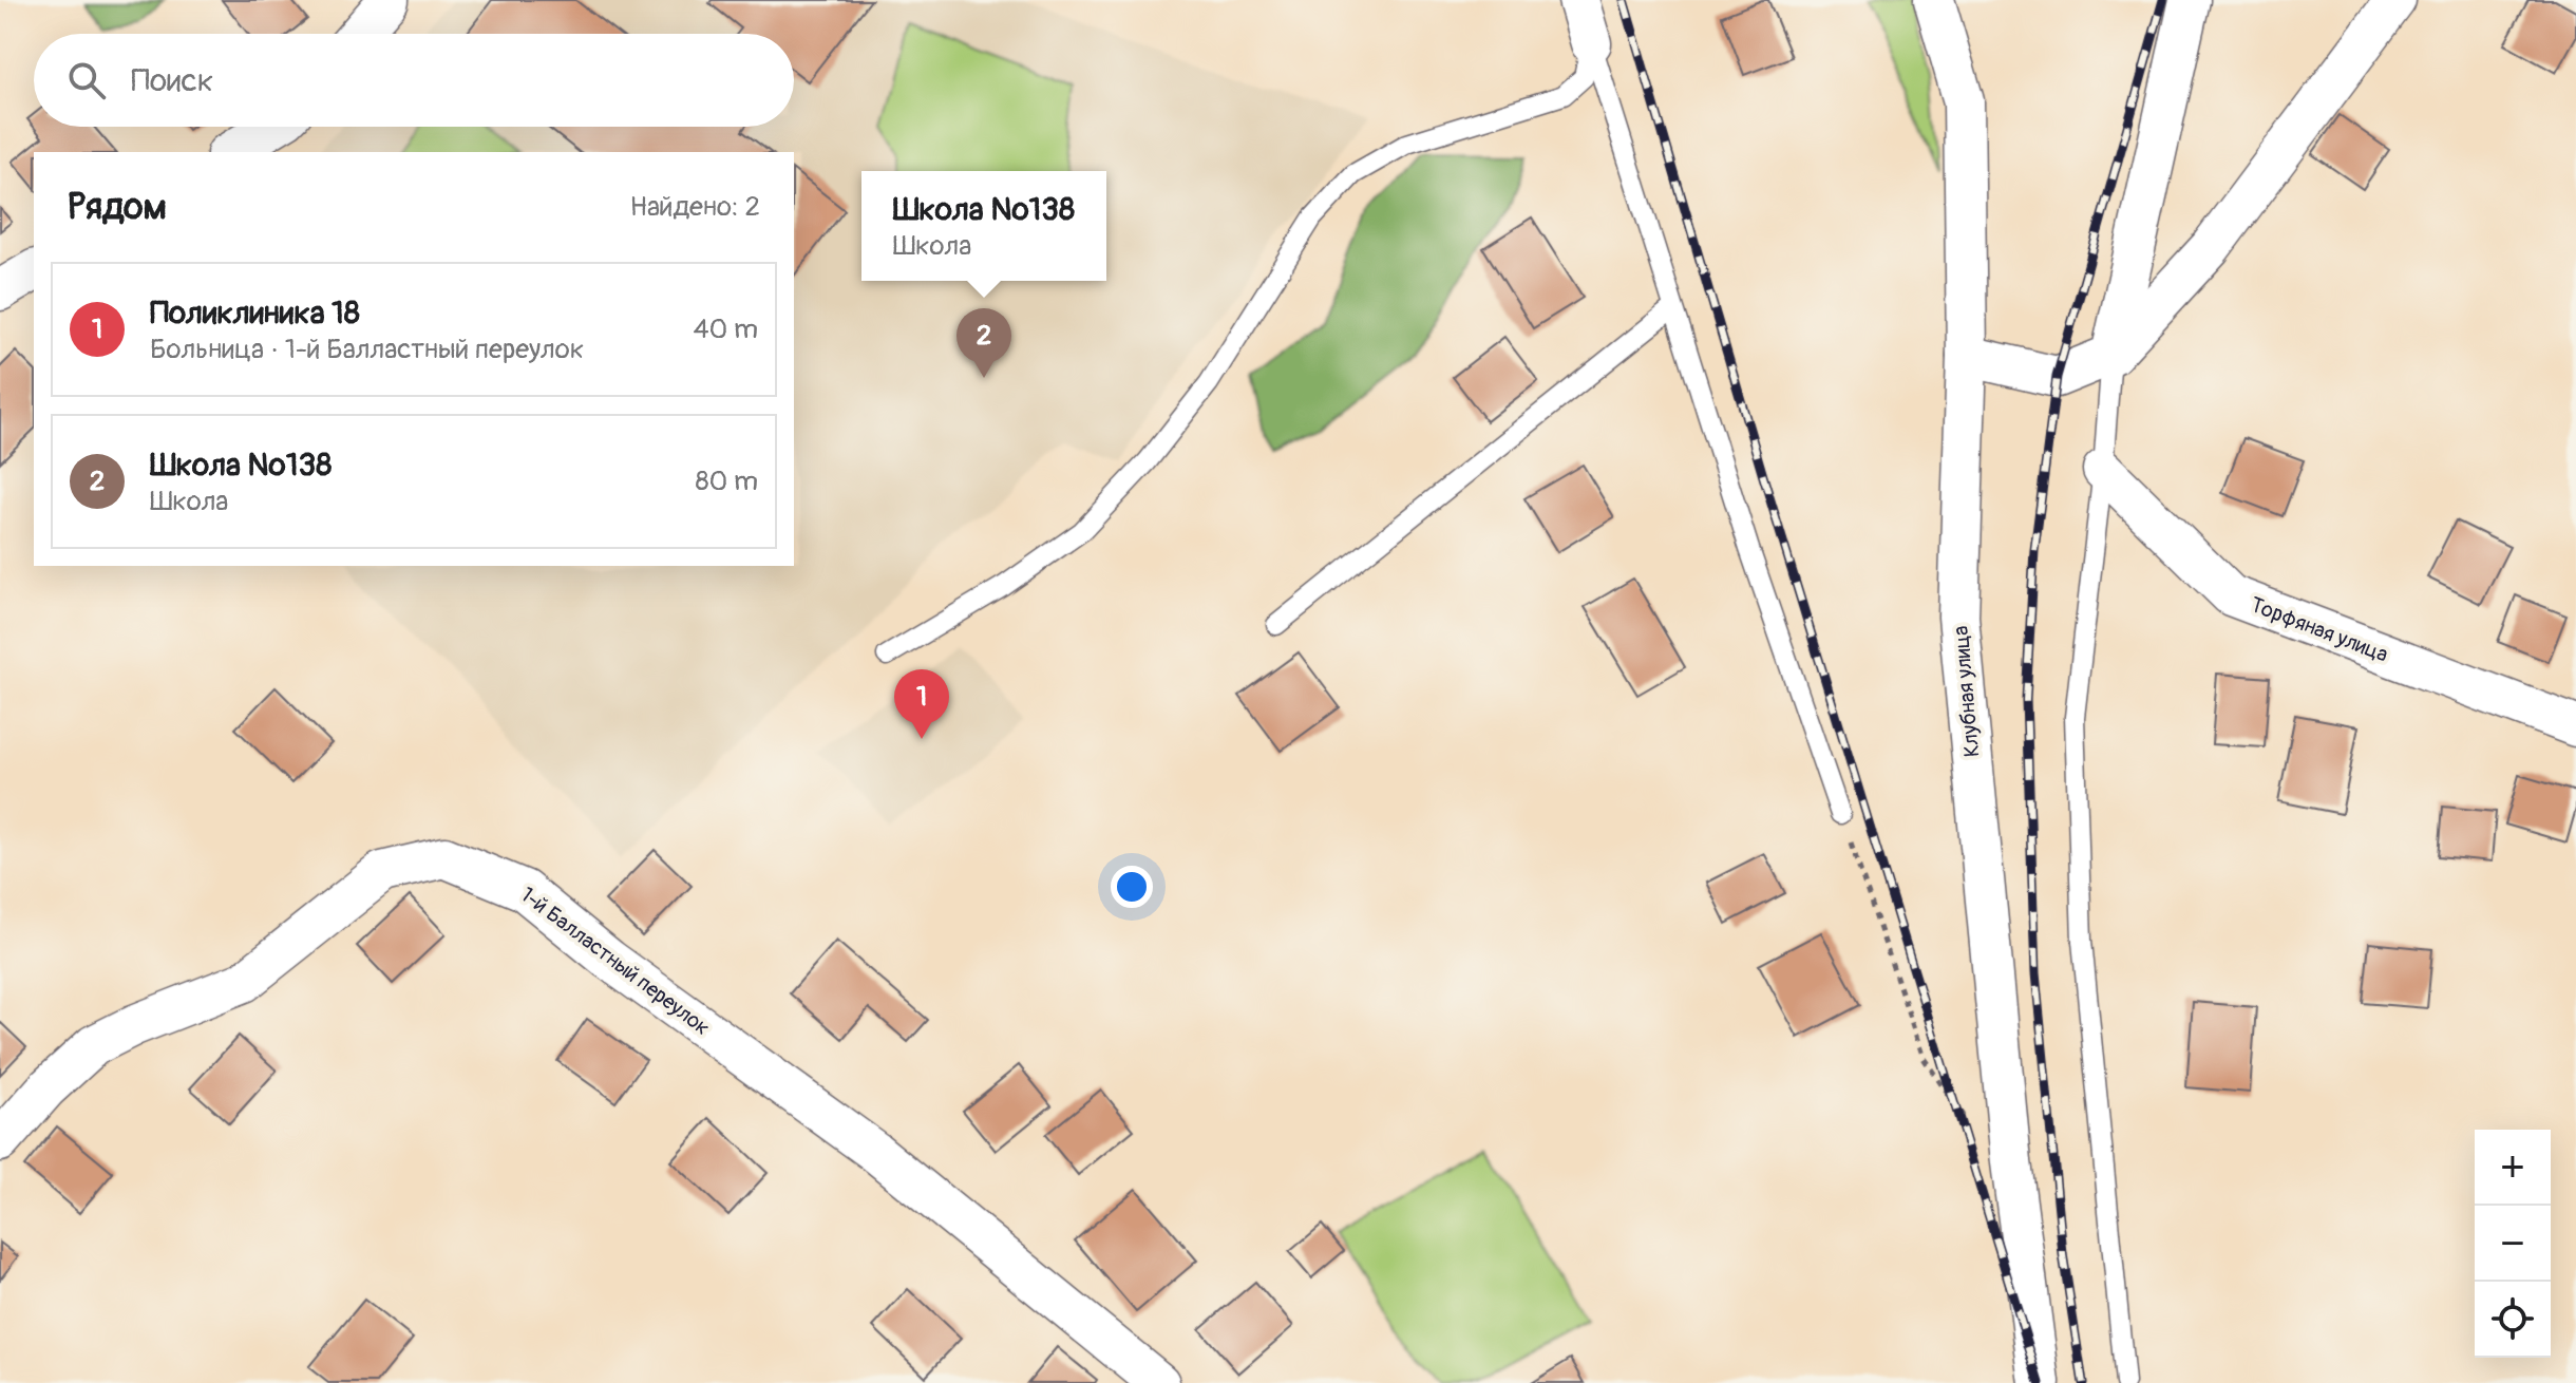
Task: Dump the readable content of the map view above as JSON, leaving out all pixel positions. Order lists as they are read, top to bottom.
{
  "streets": {
    "street": ["Торфяная улица", "Клубная улица", "1-й Балластный переулок"]
  },
  "page": {
    "search": "Поиск",
    "heading": ["Рядом", "Найдено: 2"],
    "popup": ["Школа №138", "Школа"],
    "list": [
      {
        "mark": "1",
        "name": "Поликлиника 18",
        "note": "Больница · 1-й Балластный переулок",
        "value": "40 m"
      },
      {
        "mark": "2",
        "name": "Школа №138",
        "note": "Школа",
        "value": "80 m"
      }
    ],
    "pins": ["2", "1"],
    "map_buttons": ["+", "−"]
  }
}
